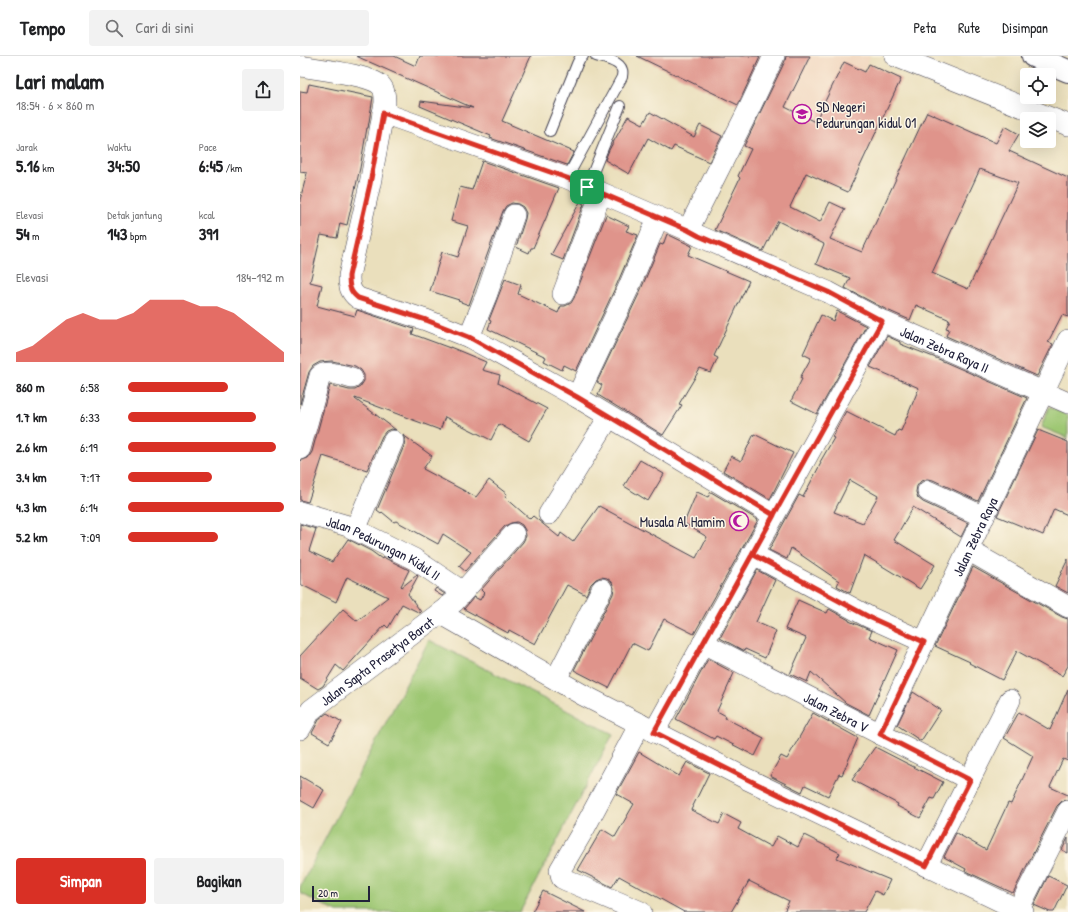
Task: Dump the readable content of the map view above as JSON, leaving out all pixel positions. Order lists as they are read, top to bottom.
{
  "streets": {
    "street": [
      "Jalan Zebra Raya II",
      "Jalan Zebra Raya",
      "Jalan Pedurungan Kidul II",
      "Jalan Sapta Prasetya Barat",
      "Jalan Zebra V"
    ]
  },
  "crossings": [
    ["Jalan Zebra Raya II", "Jalan Zebra Raya"],
    ["Jalan Zebra Raya", "Jalan Zebra V"],
    ["Jalan Pedurungan Kidul II", "Jalan Sapta Prasetya Barat"]
  ],
  "places": {
    "school or university": ["SD Negeri Pedurungan kidul 01"],
    "mosque": ["Musala Al Hamim"]
  },
  "scale_bar": "20 m",
  "page": {
    "header": "Tempo",
    "search": "Cari di sini",
    "nav": ["Peta", "Rute", "Disimpan"],
    "heading": ["Lari malam", "18:54 · 6 × 860 m"],
    "stats": [
      ["Jarak", "5.16 km"],
      ["Waktu", "34:50"],
      ["Pace", "6:45 /km"],
      ["Elevasi", "54 m"],
      ["Detak jantung", "143 bpm"],
      ["kcal", "391"]
    ],
    "chart": ["Elevasi", "184–192 m"],
    "list": [
      {
        "name": "860 m",
        "note": "6:58"
      },
      {
        "name": "1.7 km",
        "note": "6:33"
      },
      {
        "name": "2.6 km",
        "note": "6:19"
      },
      {
        "name": "3.4 km",
        "note": "7:17"
      },
      {
        "name": "4.3 km",
        "note": "6:14"
      },
      {
        "name": "5.2 km",
        "note": "7:09"
      }
    ],
    "buttons": ["Simpan", "Bagikan"],
    "scale": "20 m"
  }
}
